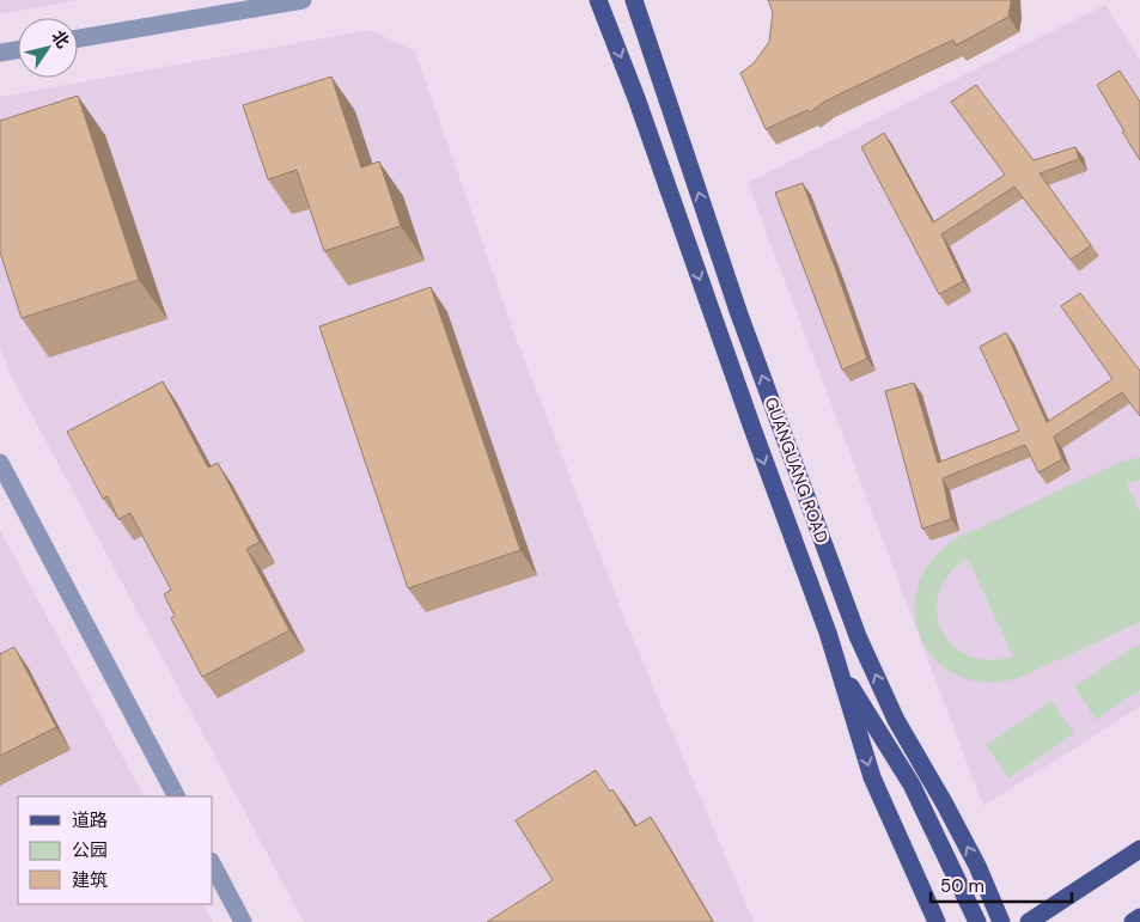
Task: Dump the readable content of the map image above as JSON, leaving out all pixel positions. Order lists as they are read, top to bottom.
{
  "streets": {
    "main road": ["GUANGUANG ROAD"]
  },
  "legend": ["道路", "公园", "建筑"],
  "scale_bar": "50 m",
  "north": "top right"
}
